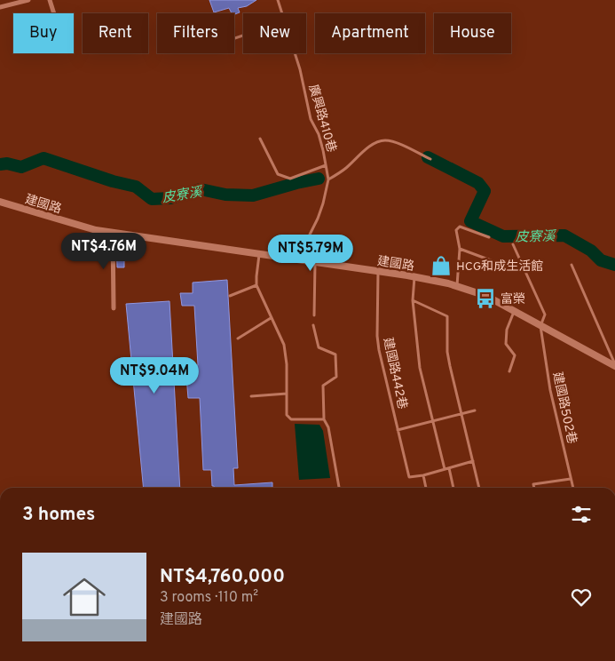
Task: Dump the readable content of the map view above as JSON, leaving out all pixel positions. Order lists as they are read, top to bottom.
{
  "streets": {
    "street": ["建國路"],
    "lane": ["廣興路410巷", "建國路442巷", "建國路502巷"]
  },
  "crossings": [
    ["建國路", "建國路442巷"],
    ["建國路", "建國路502巷"]
  ],
  "water": ["皮寮溪"],
  "places": {
    "shop": ["HCG和成生活館"],
    "bus stop": ["富榮"]
  },
  "page": {
    "chip": [
      "Buy",
      "Rent",
      "Filters",
      "New",
      "Apartment",
      "House"
    ],
    "price": ["NT$4.76M", "NT$5.79M", "NT$9.04M"],
    "heading": "3 homes",
    "list": [
      {
        "name": "NT$4,760,000",
        "note": "3 rooms · 110 m² · 建國路"
      }
    ]
  }
}
